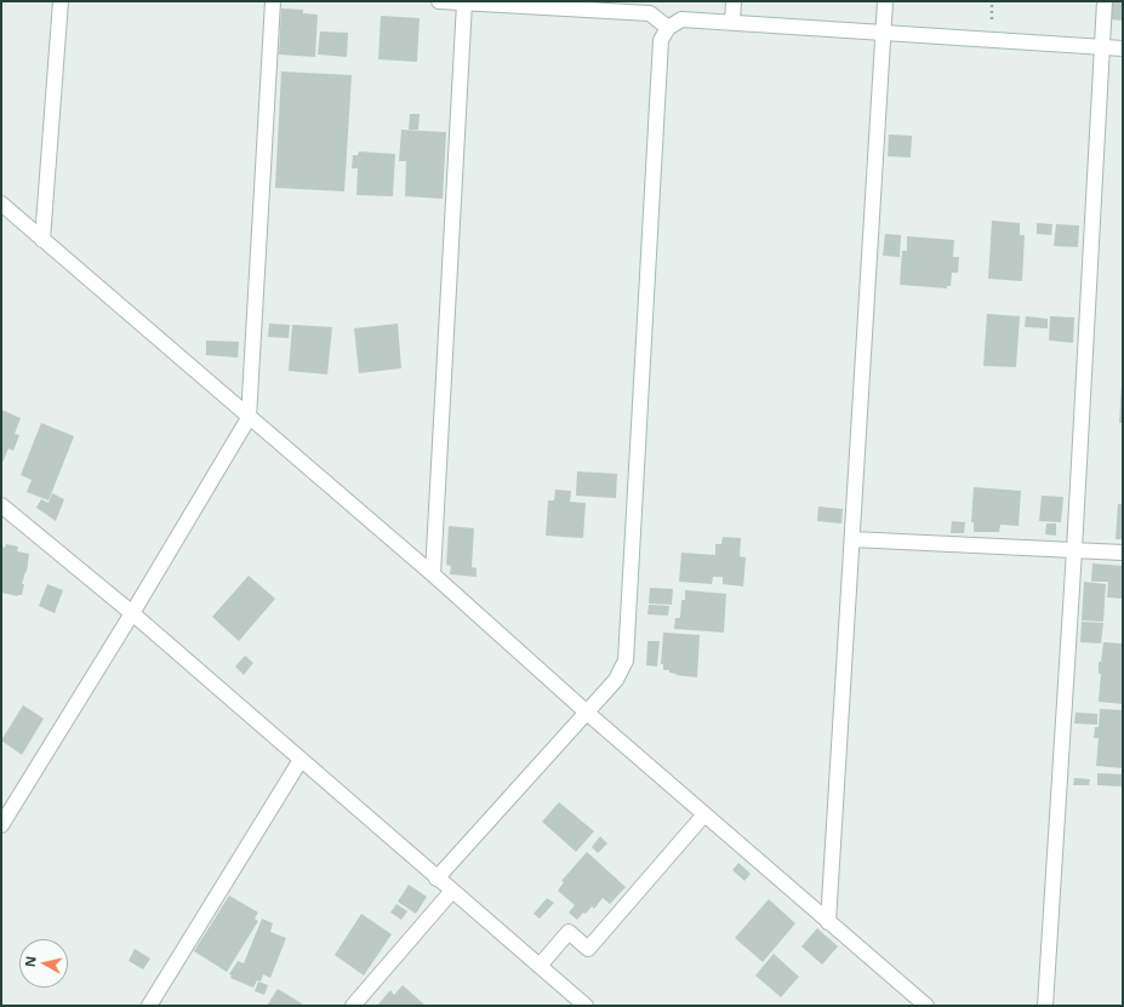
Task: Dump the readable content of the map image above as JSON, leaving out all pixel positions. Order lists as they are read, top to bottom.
{
  "north": "left"
}
